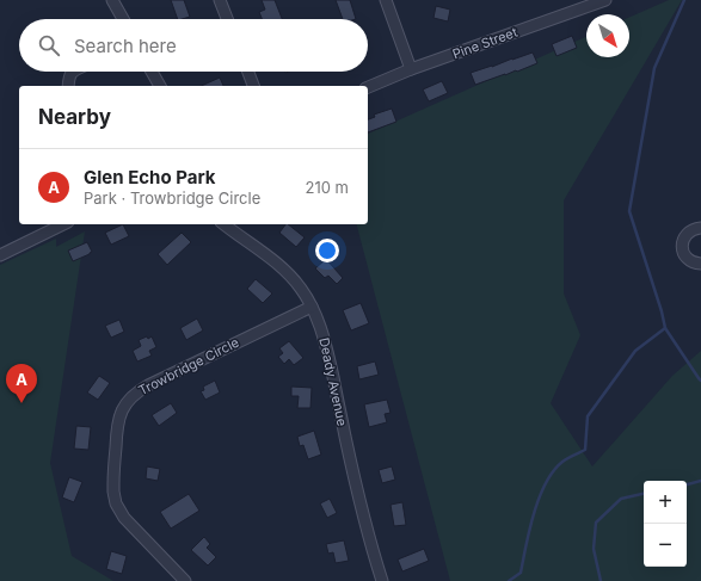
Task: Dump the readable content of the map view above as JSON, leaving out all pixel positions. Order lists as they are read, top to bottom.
{
  "streets": {
    "street": ["Pine Street", "Trowbridge Circle", "Deady Avenue"]
  },
  "crossings": [
    ["Trowbridge Circle", "Deady Avenue"]
  ],
  "north": "bottom right",
  "page": {
    "search": "Search here",
    "heading": "Nearby",
    "list": [
      {
        "mark": "A",
        "name": "Glen Echo Park",
        "note": "Park · Trowbridge Circle",
        "value": "210 m"
      }
    ],
    "pins": "A",
    "map_buttons": ["+", "−"]
  }
}
